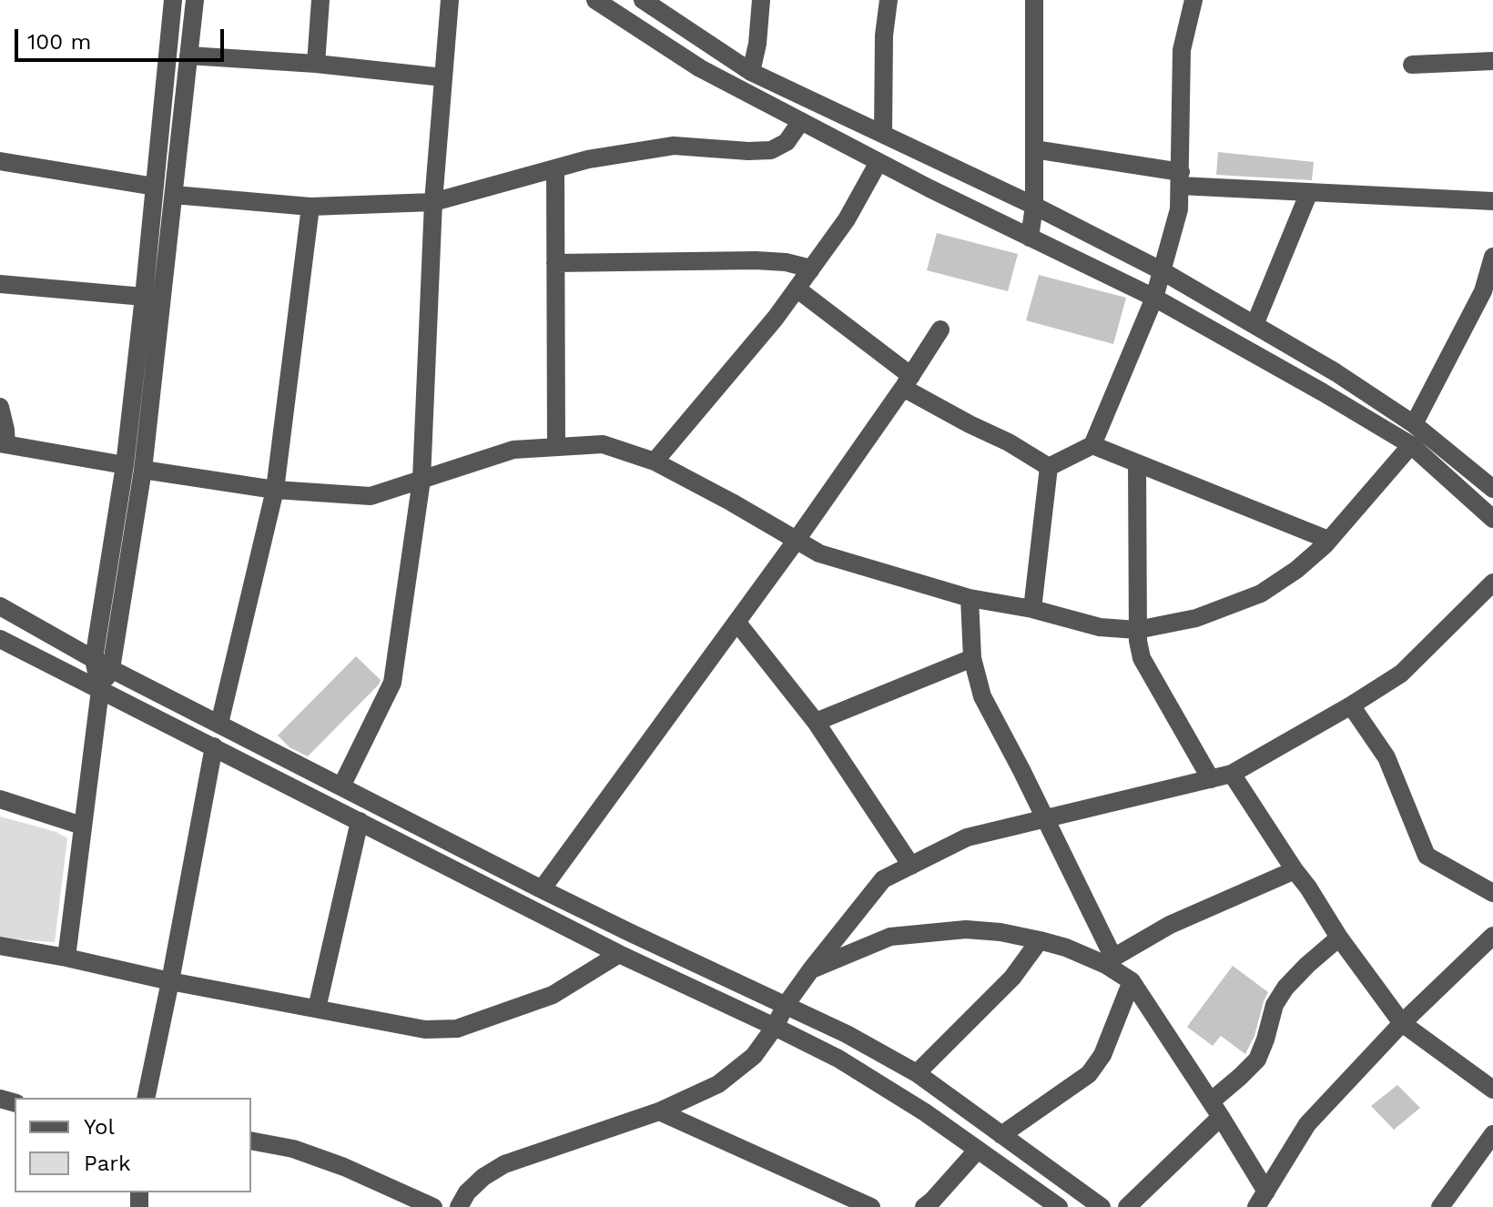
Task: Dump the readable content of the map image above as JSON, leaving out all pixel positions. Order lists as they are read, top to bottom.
{
  "legend": ["Yol", "Park"],
  "scale_bar": "100 m"
}
